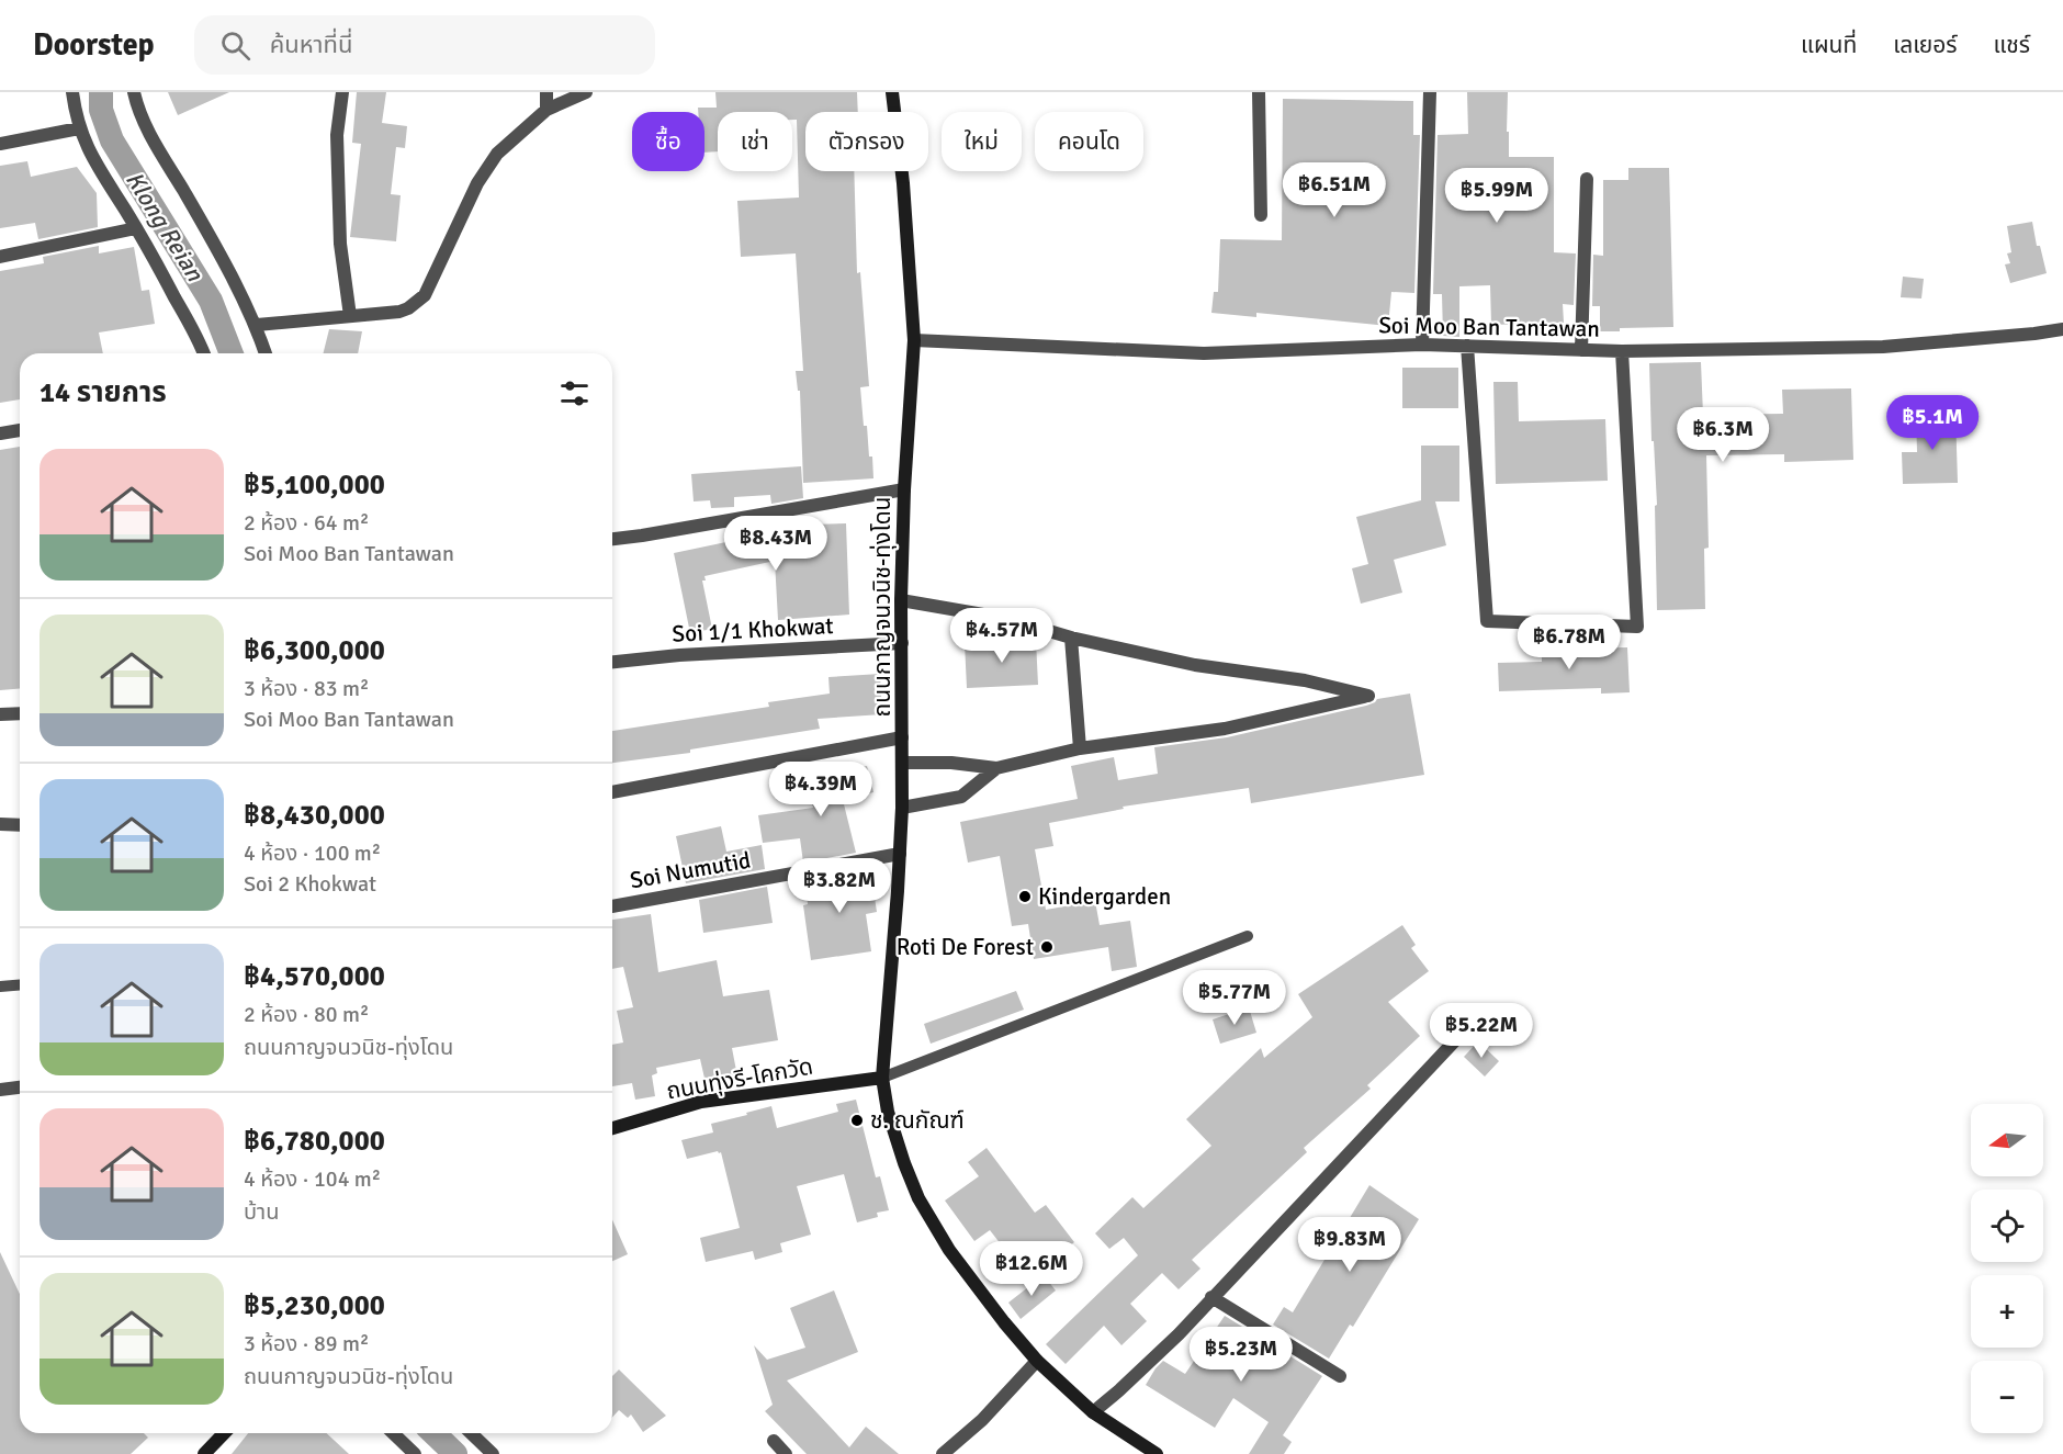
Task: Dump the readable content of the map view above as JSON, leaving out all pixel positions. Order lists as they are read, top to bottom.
{
  "streets": {
    "street": [
      "Soi Moo Ban Tantawan",
      "ถนนกาญจนวนิช-ทุ่งโดน",
      "Soi 1/1 Khokwat",
      "Soi Numutid",
      "ถนนทุ่งรี-โคกวัด"
    ]
  },
  "crossings": [
    ["Soi Moo Ban Tantawan", "ถนนกาญจนวนิช-ทุ่งโดน"],
    ["ถนนกาญจนวนิช-ทุ่งโดน", "Soi 1/1 Khokwat"],
    ["ถนนกาญจนวนิช-ทุ่งโดน", "Soi Numutid"],
    ["ถนนกาญจนวนิช-ทุ่งโดน", "ถนนทุ่งรี-โคกวัด"]
  ],
  "water": ["Klong Reian"],
  "places": ["Kindergarden", "Roti De Forest", "ช. ณกัณฑ์"],
  "north": "left",
  "page": {
    "header": "Doorstep",
    "search": "ค้นหาที่นี่",
    "nav": ["แผนที่", "เลเยอร์", "แชร์"],
    "chip": [
      "ซื้อ",
      "เช่า",
      "ตัวกรอง",
      "ใหม่",
      "คอนโด"
    ],
    "price": [
      "฿6.51M",
      "฿5.99M",
      "฿5.1M",
      "฿6.3M",
      "฿8.43M",
      "฿4.57M",
      "฿6.78M",
      "฿4.39M",
      "฿3.82M",
      "฿5.77M",
      "฿5.22M",
      "฿9.83M",
      "฿12.6M",
      "฿5.23M"
    ],
    "heading": "14 รายการ",
    "list": [
      {
        "name": "฿5,100,000",
        "note": "2 ห้อง · 64 m² · Soi Moo Ban Tantawan"
      },
      {
        "name": "฿6,300,000",
        "note": "3 ห้อง · 83 m² · Soi Moo Ban Tantawan"
      },
      {
        "name": "฿8,430,000",
        "note": "4 ห้อง · 100 m² · Soi 2 Khokwat"
      },
      {
        "name": "฿4,570,000",
        "note": "2 ห้อง · 80 m² · ถนนกาญจนวนิช-ทุ่งโดน"
      },
      {
        "name": "฿6,780,000",
        "note": "4 ห้อง · 104 m² · บ้าน"
      },
      {
        "name": "฿5,230,000",
        "note": "3 ห้อง · 89 m² · ถนนกาญจนวนิช-ทุ่งโดน"
      }
    ],
    "map_buttons": ["+", "−"]
  }
}
